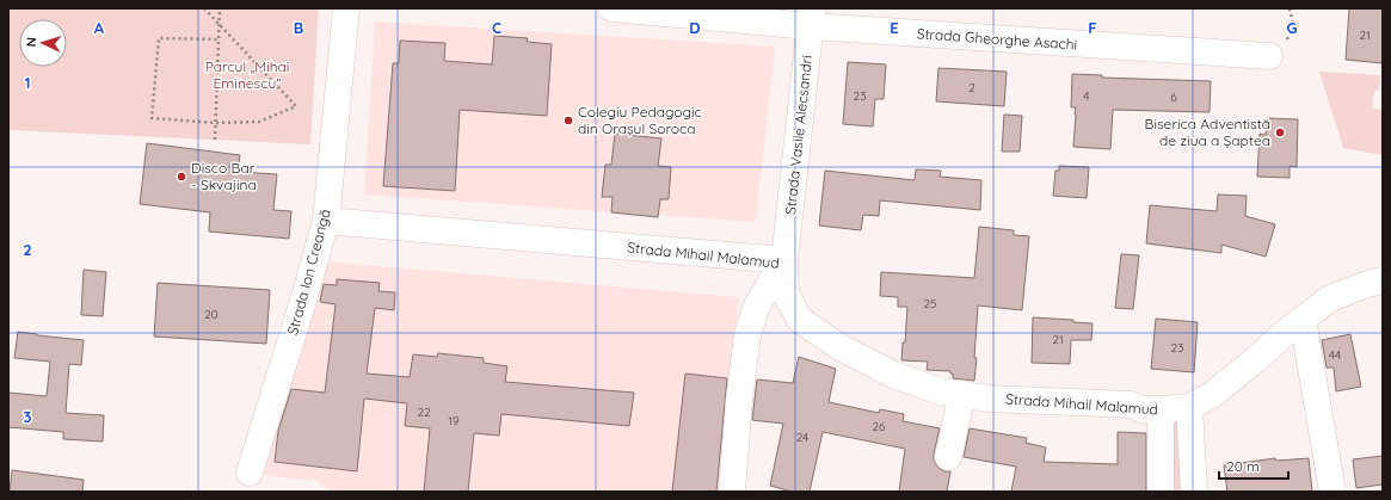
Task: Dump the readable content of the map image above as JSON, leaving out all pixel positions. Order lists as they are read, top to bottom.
{
  "streets": {
    "street": [
      "Strada Gheorghe Asachi",
      "Strada Vasile Alecsandri",
      "Strada Mihail Malamud",
      "Strada Ion Creangă"
    ]
  },
  "crossings": [
    ["Strada Gheorghe Asachi", "Strada Vasile Alecsandri"],
    ["Strada Vasile Alecsandri", "Strada Mihail Malamud"],
    ["Strada Mihail Malamud", "Strada Ion Creangă"]
  ],
  "parks": ["Parcul „Mihai Eminescu”"],
  "places": ["Colegiu Pedagogic din Orașul Soroca", "Biserica Adventistă de ziua a Șaptea", "Disco Bar - Skvajina"],
  "house_numbers": [
    "21",
    "2",
    "23",
    "4",
    "6",
    "25",
    "20",
    "21",
    "23",
    "44",
    "22",
    "19",
    "26",
    "24"
  ],
  "scale_bar": "20 m",
  "north": "left",
  "grid": {
    "columns": [
      "A",
      "B",
      "C",
      "D",
      "E",
      "F",
      "G"
    ],
    "rows": ["1", "2", "3"]
  }
}
